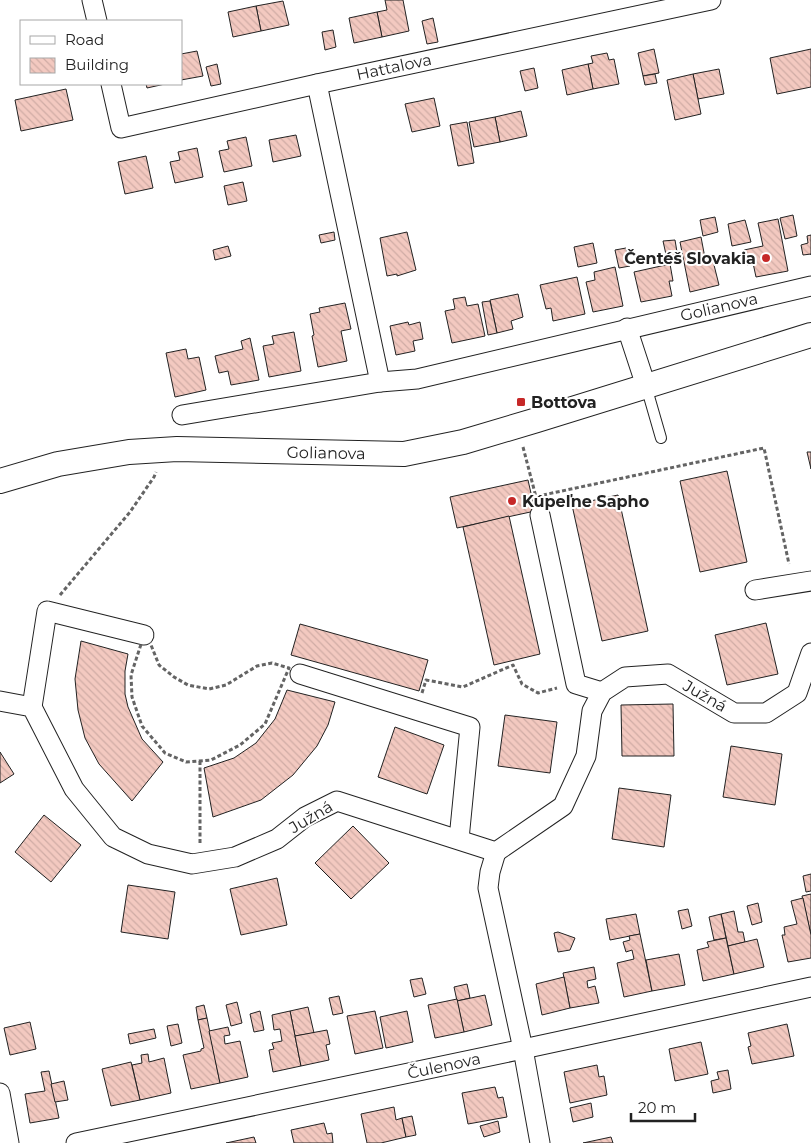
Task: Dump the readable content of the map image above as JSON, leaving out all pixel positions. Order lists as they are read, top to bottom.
{
  "streets": {
    "street": [
      "Hattalova",
      "Golianova",
      "Južná",
      "Čulenova"
    ]
  },
  "places": {
    "other": ["Čentéš Slovakia", "Kúpeľne Sapho"],
    "transit": ["Bottova"]
  },
  "legend": ["Road", "Building"],
  "scale_bar": "20 m"
}
